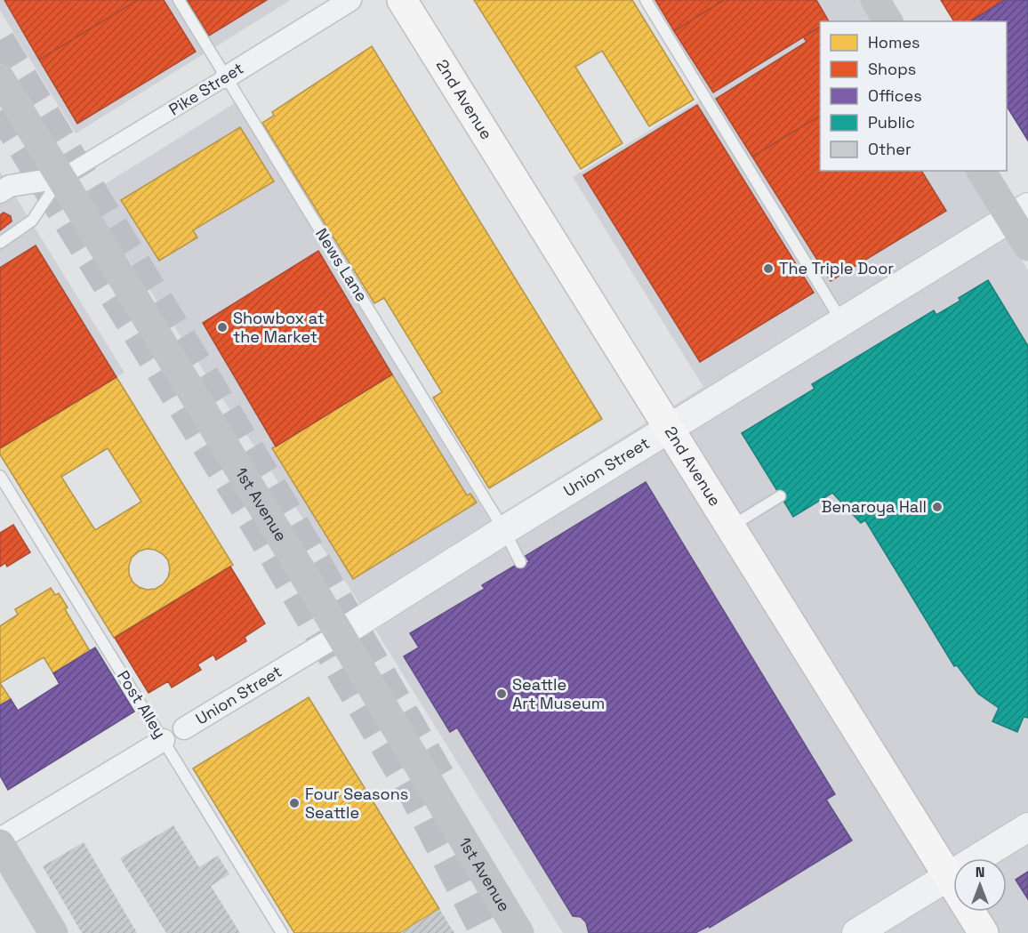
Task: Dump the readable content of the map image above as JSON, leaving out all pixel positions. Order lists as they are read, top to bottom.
{
  "streets": {
    "main road": ["2nd Avenue", "1st Avenue"],
    "street": ["Pike Street", "Union Street"],
    "lane": ["News Lane", "Post Alley"]
  },
  "crossings": [
    ["Pike Street", "News Lane"],
    ["Pike Street", "1st Avenue"],
    ["2nd Avenue", "Union Street"],
    ["News Lane", "Union Street"],
    ["Union Street", "1st Avenue"]
  ],
  "places": [
    "The Triple Door",
    "Showbox at the Market",
    "Benaroya Hall",
    "Seattle Art Museum",
    "Four Seasons Seattle"
  ],
  "legend": [
    "Homes",
    "Shops",
    "Offices",
    "Public",
    "Other"
  ],
  "north": "top"
}
